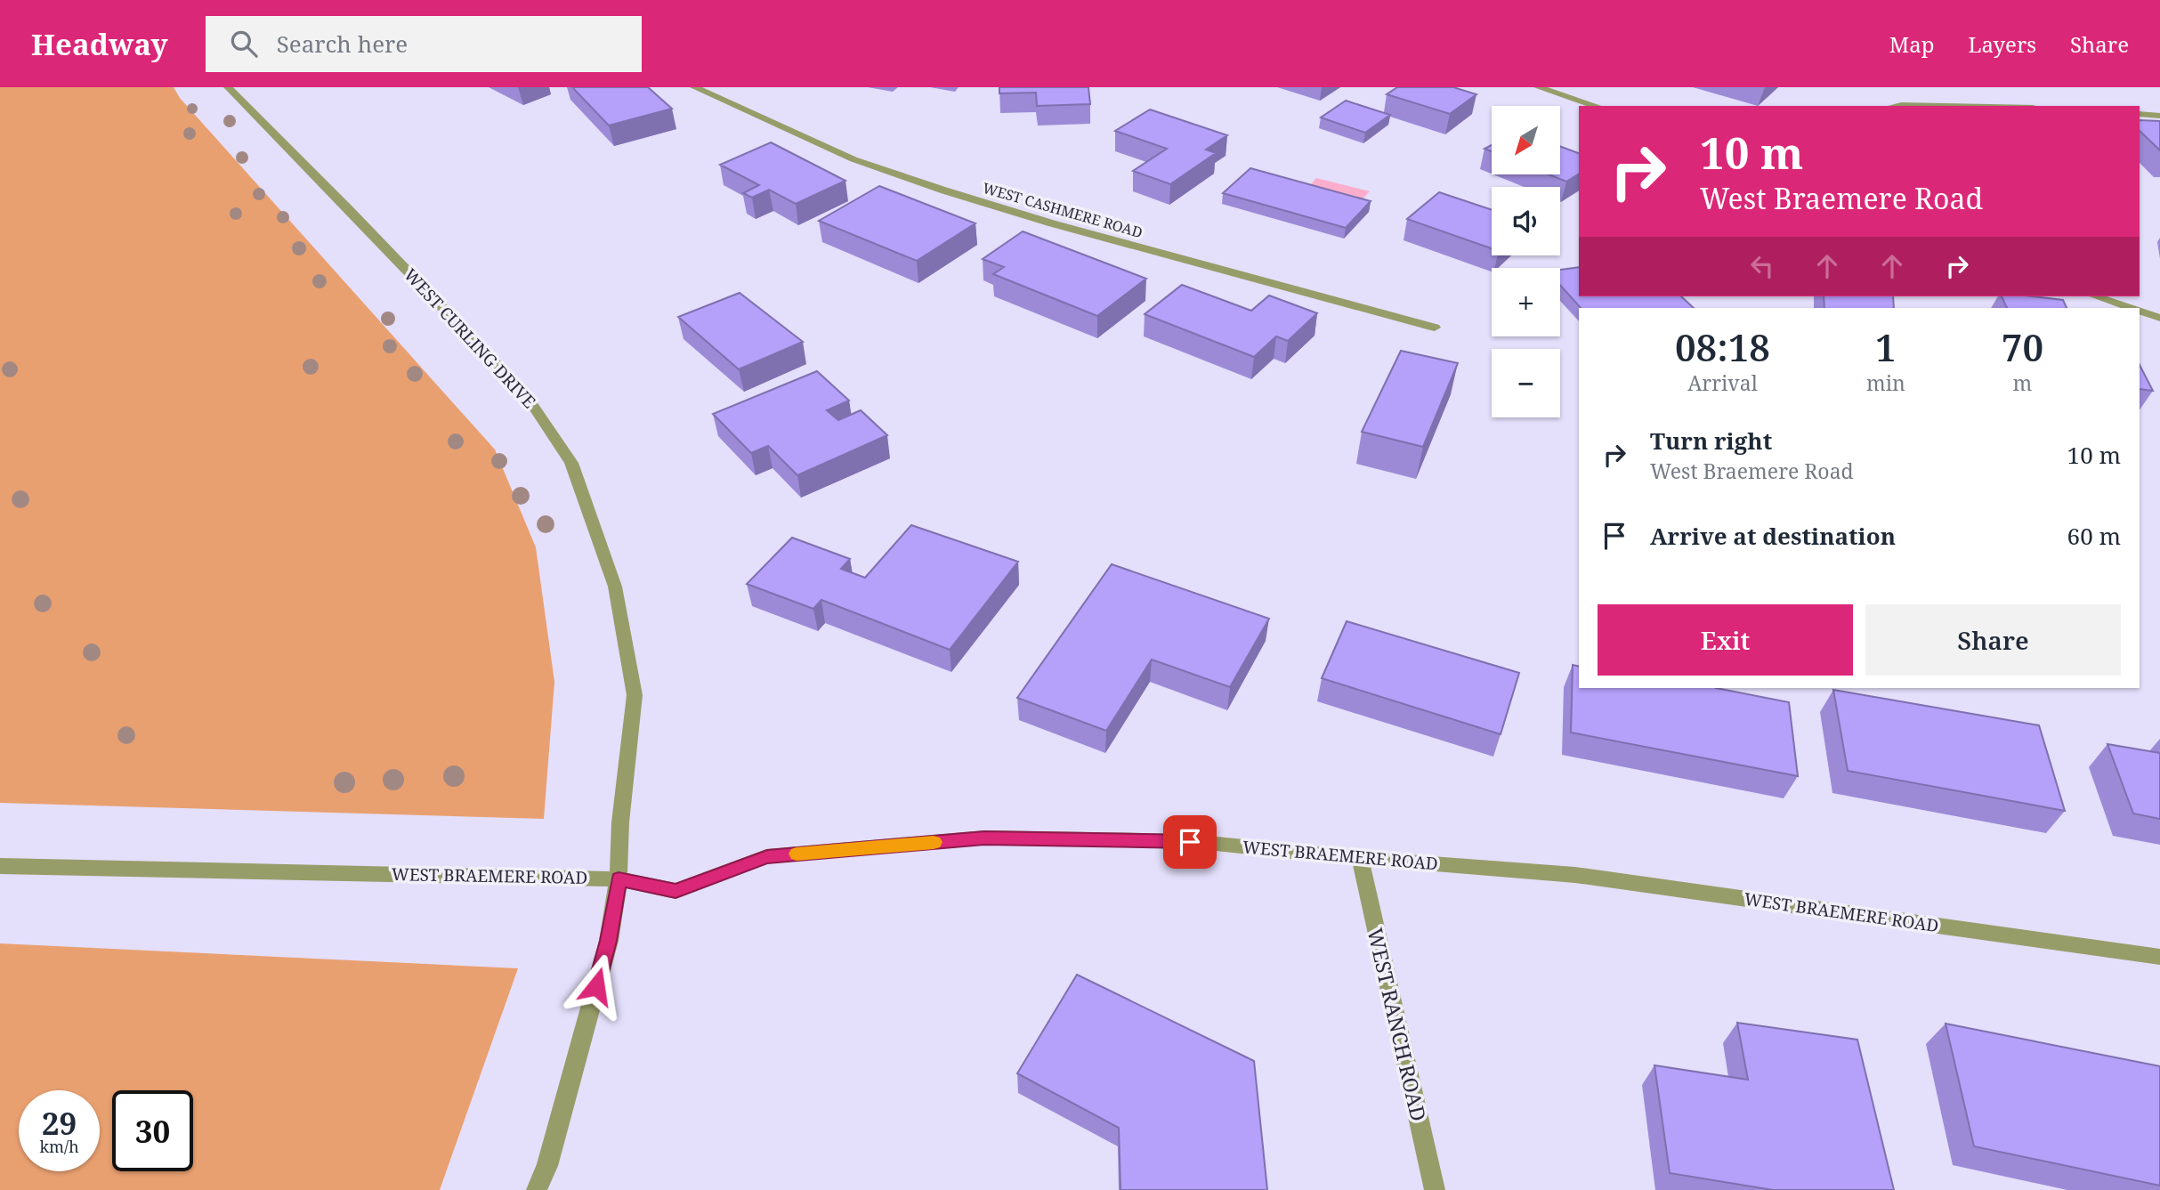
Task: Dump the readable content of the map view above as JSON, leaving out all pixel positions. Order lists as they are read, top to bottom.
{
  "streets": {
    "street": [
      "WEST CASHMERE ROAD",
      "WEST CURLING DRIVE",
      "WEST BRAEMERE ROAD",
      "WEST RANCH ROAD"
    ]
  },
  "crossings": [
    ["WEST CURLING DRIVE", "WEST BRAEMERE ROAD"],
    ["WEST BRAEMERE ROAD", "WEST RANCH ROAD"]
  ],
  "north": "bottom left",
  "page": {
    "header": "Headway",
    "search": "Search here",
    "nav": ["Map", "Layers", "Share"],
    "map_buttons": ["+", "−"],
    "turn": ["10 m", "West Braemere Road"],
    "eta": [
      "08:18",
      "Arrival",
      "1",
      "min",
      "70",
      "m"
    ],
    "list": [
      {
        "name": "Turn right",
        "note": "West Braemere Road",
        "value": "10 m"
      },
      {
        "name": "Arrive at destination",
        "value": "60 m"
      }
    ],
    "buttons": ["Exit", "Share"],
    "speed": "29 km/h",
    "limit": "30"
  }
}
